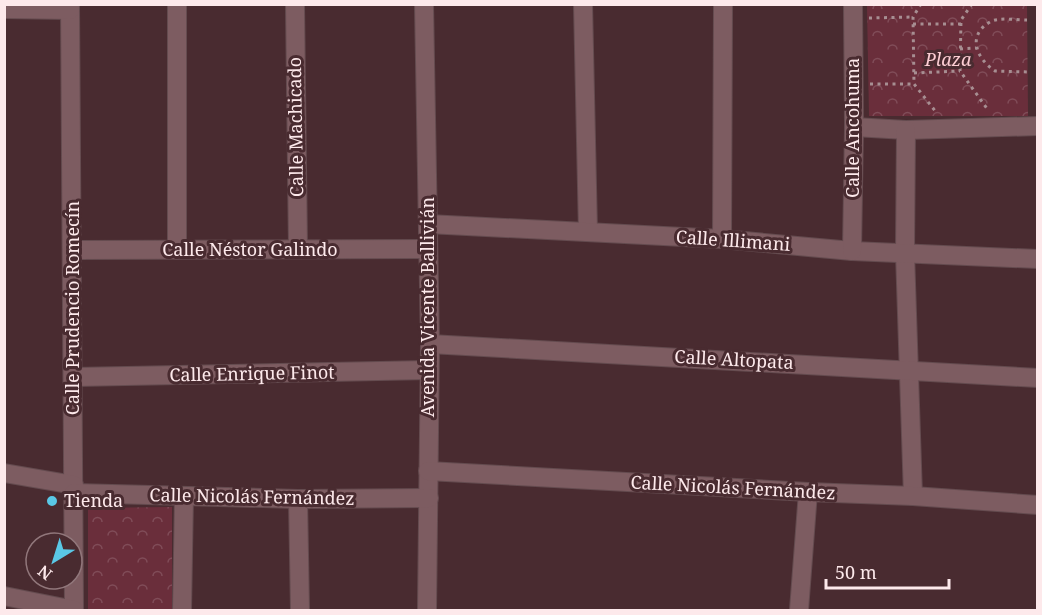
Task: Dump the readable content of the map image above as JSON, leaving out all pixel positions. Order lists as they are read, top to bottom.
{
  "streets": {
    "street": [
      "Calle Machicado",
      "Calle Ancohuma",
      "Calle Illimani",
      "Calle Néstor Galindo",
      "Avenida Vicente Ballivián",
      "Calle Prudencio Romecín",
      "Calle Altopata",
      "Calle Enrique Finot",
      "Calle Nicolás Fernández"
    ]
  },
  "crossings": [
    ["Calle Machicado", "Calle Néstor Galindo"],
    ["Calle Ancohuma", "Calle Illimani"],
    ["Calle Illimani", "Avenida Vicente Ballivián"],
    ["Calle Néstor Galindo", "Avenida Vicente Ballivián"],
    ["Calle Néstor Galindo", "Calle Prudencio Romecín"],
    ["Avenida Vicente Ballivián", "Calle Altopata"],
    ["Avenida Vicente Ballivián", "Calle Enrique Finot"],
    ["Avenida Vicente Ballivián", "Calle Nicolás Fernández"],
    ["Calle Prudencio Romecín", "Calle Enrique Finot"],
    ["Calle Prudencio Romecín", "Calle Nicolás Fernández"]
  ],
  "parks": ["Plaza"],
  "places": ["Tienda"],
  "scale_bar": "50 m",
  "north": "bottom left"
}
